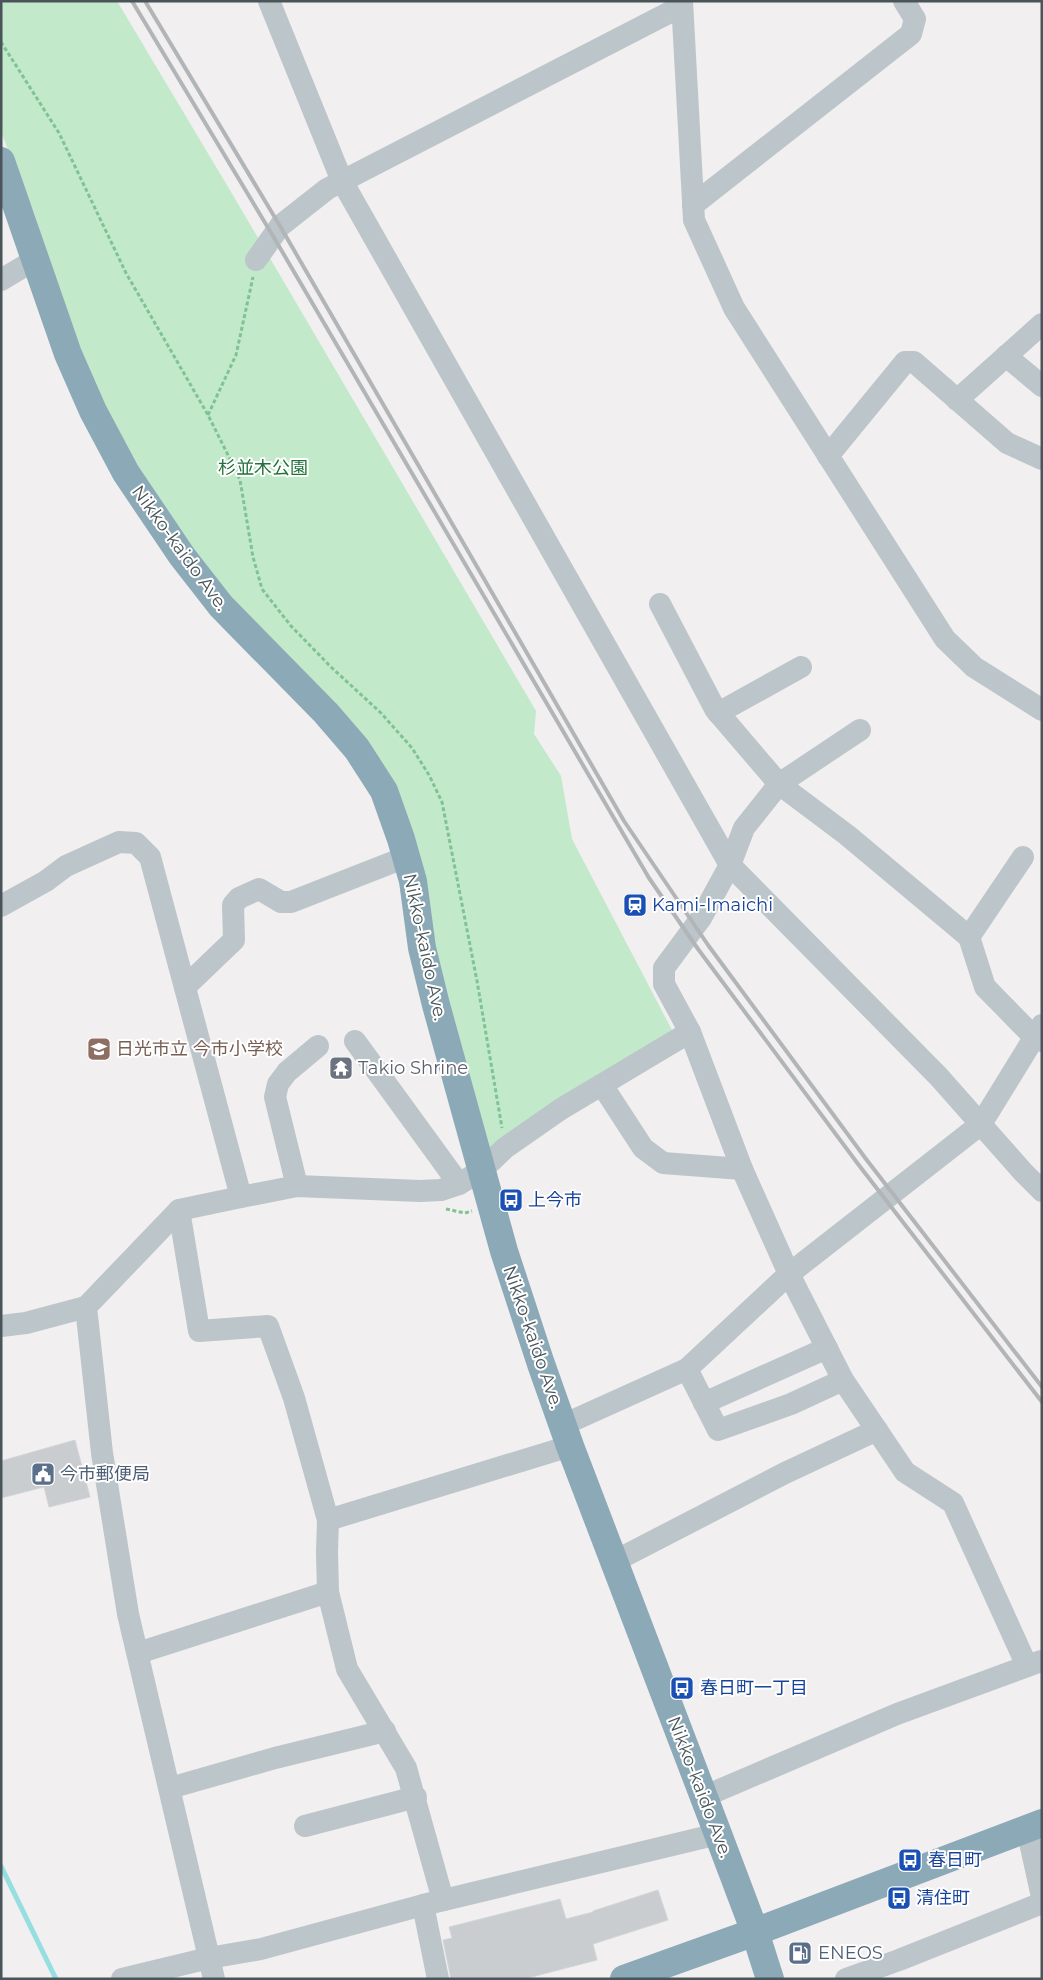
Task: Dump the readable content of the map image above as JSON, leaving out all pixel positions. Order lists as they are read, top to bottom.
{
  "streets": {
    "highway": ["Nikko-kaido Ave."]
  },
  "parks": ["杉並木公園"],
  "places": {
    "station": ["Kami-Imaichi"],
    "school or university": ["日光市立 今市小学校"],
    "temple": ["Takio Shrine"],
    "bus stop": [
      "上今市",
      "春日町一丁目",
      "春日町",
      "清住町"
    ],
    "public building": ["今市郵便局"],
    "fuel station": ["ENEOS"]
  }
}
